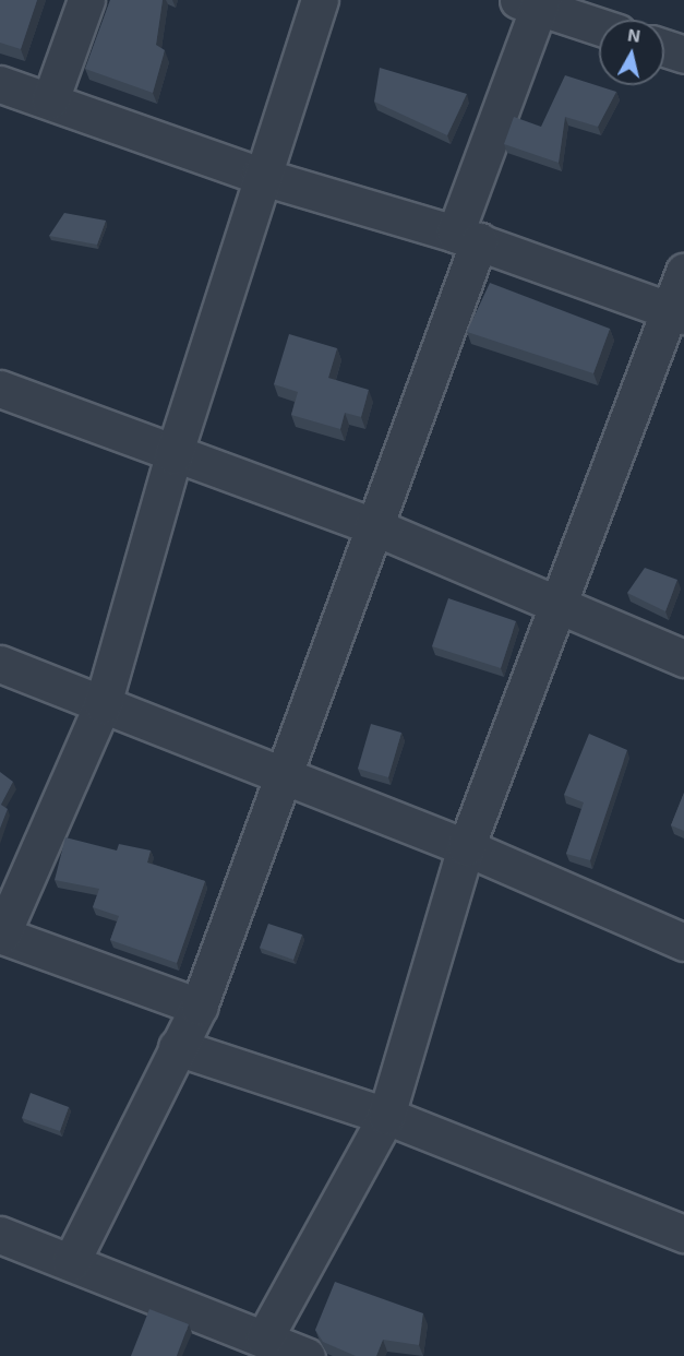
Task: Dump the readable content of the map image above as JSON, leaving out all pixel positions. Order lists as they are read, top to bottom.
{
  "north": "top"
}
